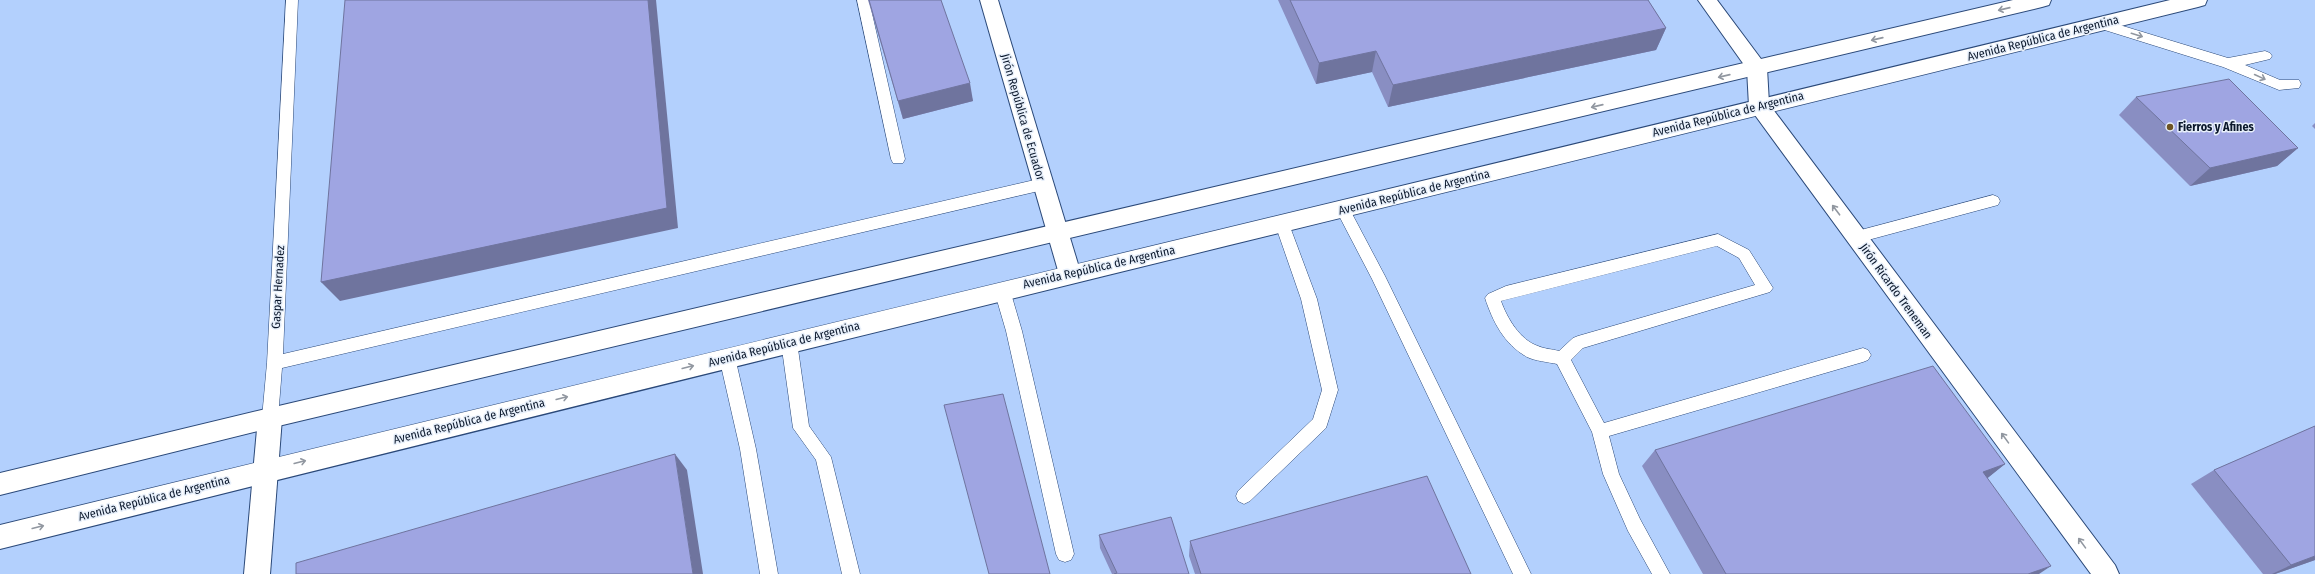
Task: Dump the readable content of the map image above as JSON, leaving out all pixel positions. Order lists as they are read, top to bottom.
{
  "streets": {
    "main road": [
      "Avenida República de Argentina",
      "Jirón República de Ecuador",
      "Gaspar Hernadez",
      "Jirón Ricardo Treneman"
    ]
  },
  "crossings": [
    ["Avenida República de Argentina", "Jirón República de Ecuador"],
    ["Avenida República de Argentina", "Gaspar Hernadez"],
    ["Avenida República de Argentina", "Jirón Ricardo Treneman"]
  ],
  "one_way": ["Jirón Ricardo Treneman"],
  "places": ["Fierros y Afines"]
}
